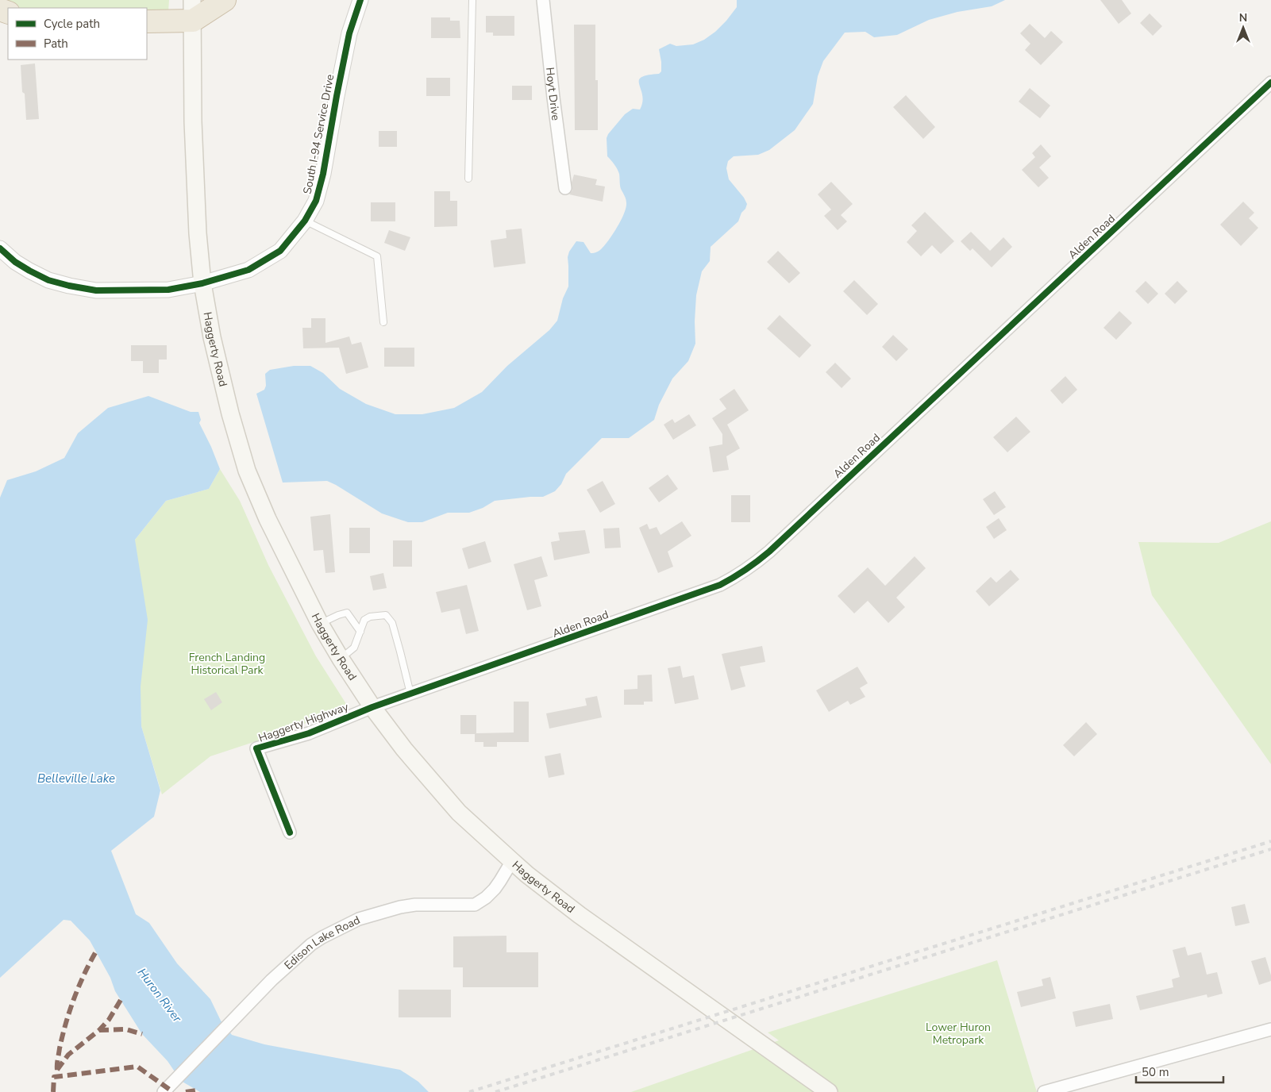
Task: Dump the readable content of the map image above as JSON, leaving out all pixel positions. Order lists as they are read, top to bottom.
{
  "streets": {
    "main road": ["Haggerty Road"],
    "street": [
      "Hoyt Drive",
      "South I-94 Service Drive",
      "Alden Road",
      "Haggerty Highway",
      "Edison Lake Road"
    ]
  },
  "crossings": [
    ["South I-94 Service Drive", "Haggerty Road"],
    ["Alden Road", "Haggerty Road"],
    ["Alden Road", "Haggerty Highway"],
    ["Haggerty Road", "Haggerty Highway"],
    ["Haggerty Road", "Edison Lake Road"]
  ],
  "water": ["Belleville Lake", "Huron River"],
  "parks": ["French Landing Historical Park", "Lower Huron Metropark"],
  "legend": ["Cycle path", "Path"],
  "scale_bar": "50 m",
  "north": "top"
}
